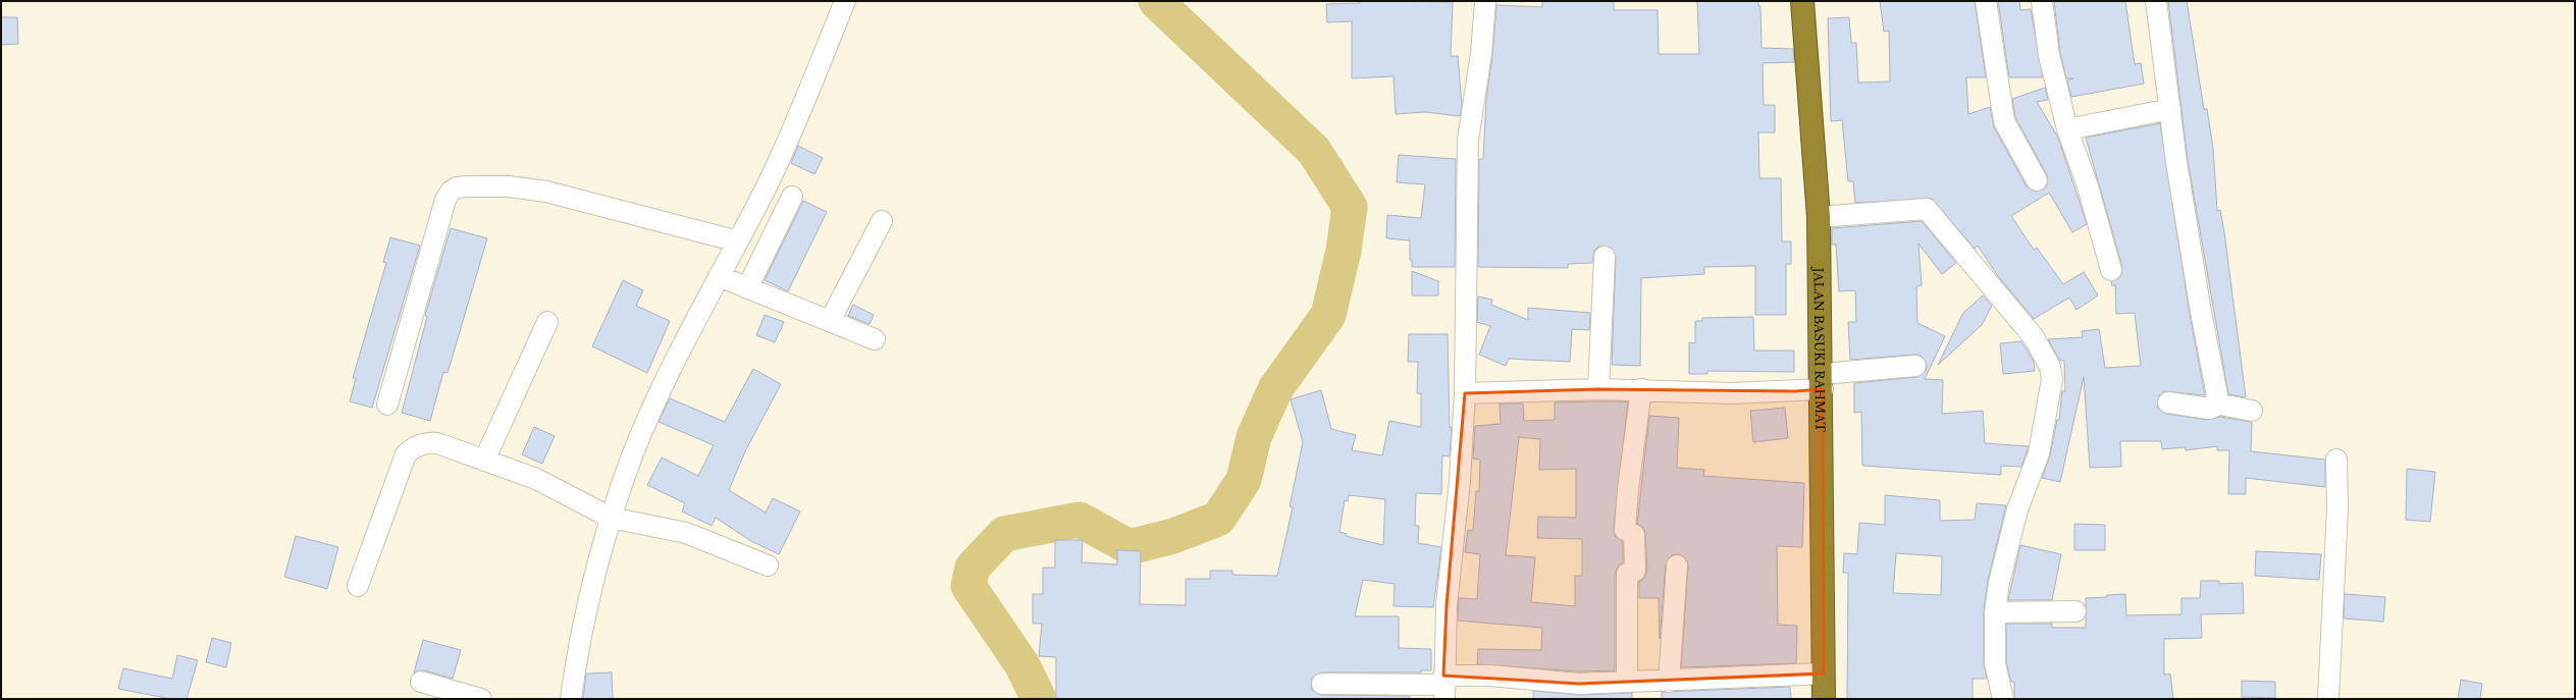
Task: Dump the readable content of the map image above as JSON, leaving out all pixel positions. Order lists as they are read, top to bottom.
{
  "streets": {
    "highway": ["JALAN BASUKI RAHMAT"]
  }
}
